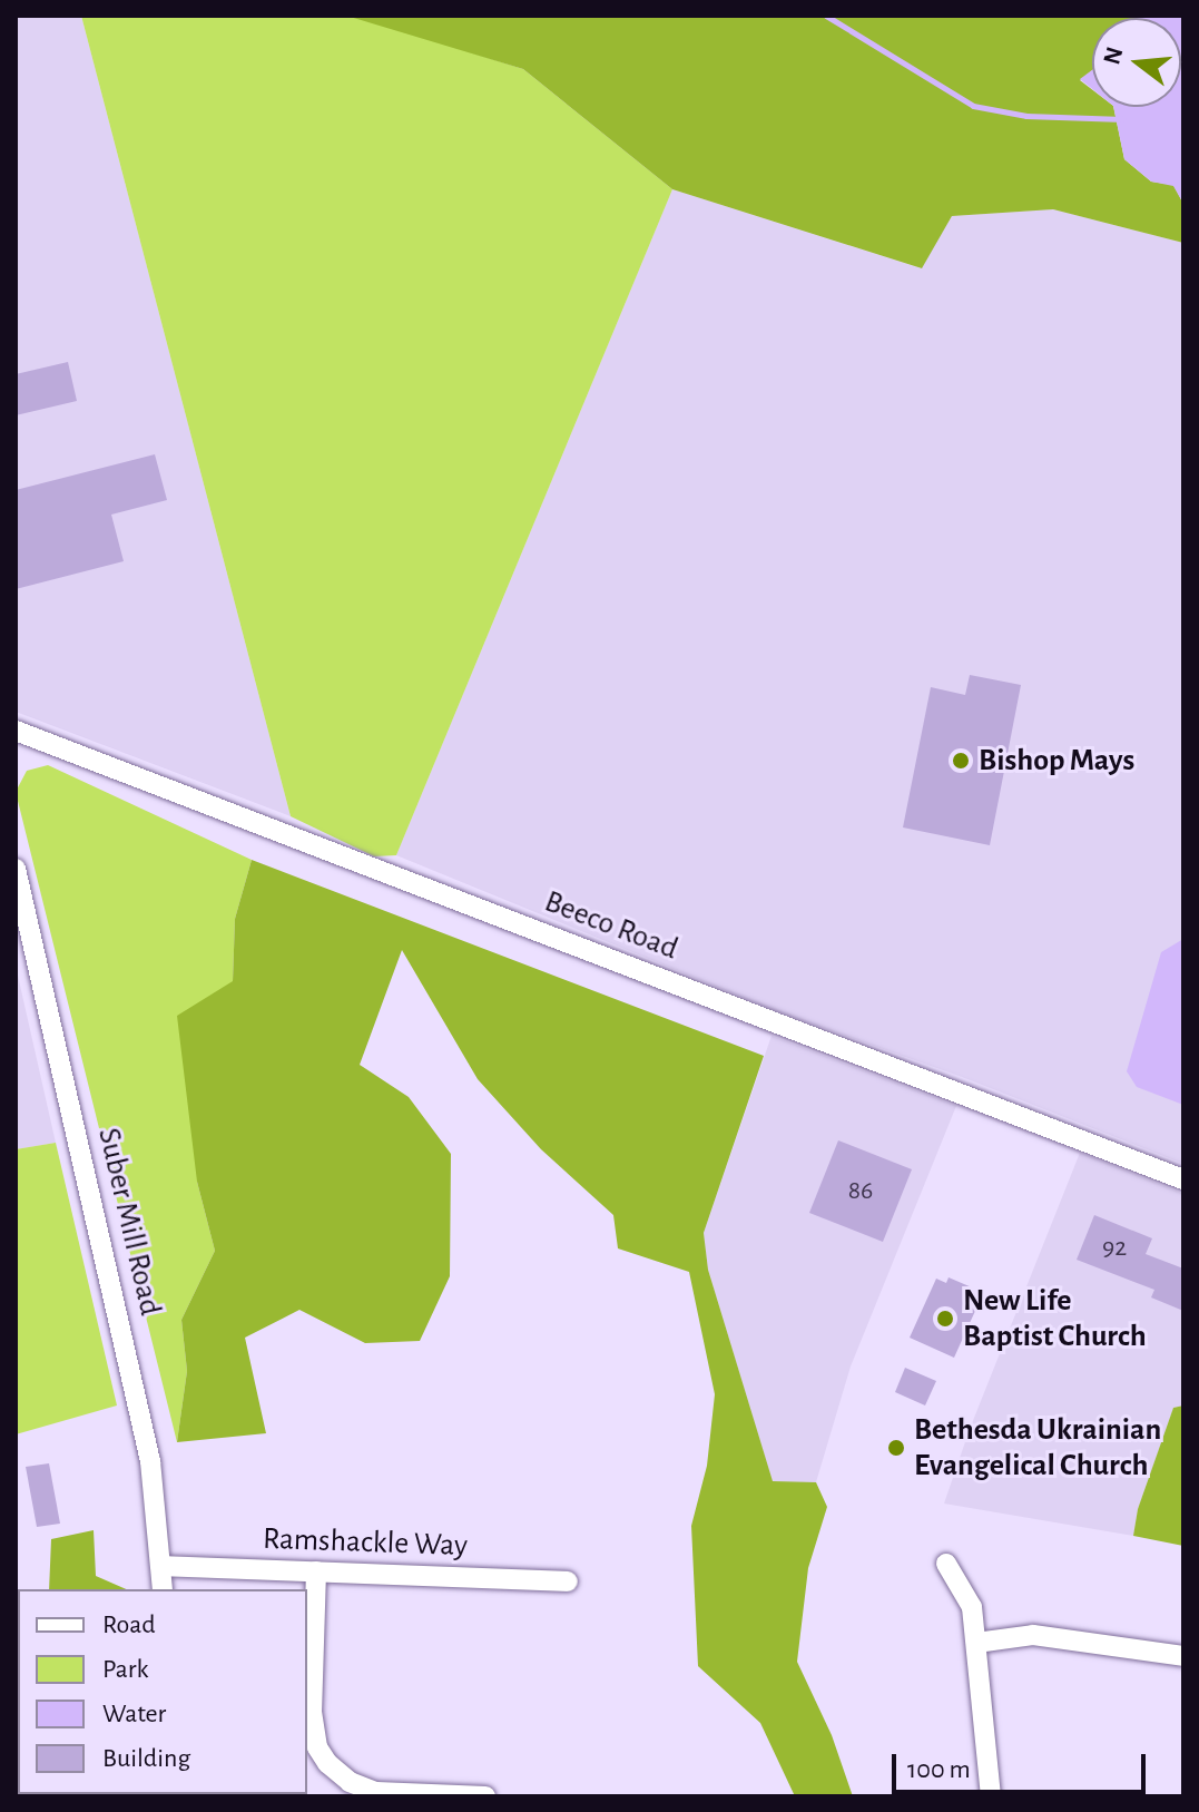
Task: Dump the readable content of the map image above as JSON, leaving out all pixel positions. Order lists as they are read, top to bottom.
{
  "streets": {
    "street": ["Beeco Road", "Suber Mill Road", "Ramshackle Way"]
  },
  "crossings": [
    ["Suber Mill Road", "Ramshackle Way"]
  ],
  "places": ["Bishop Mays", "New Life Baptist Church", "Bethesda Ukrainian Evangelical Church"],
  "house_numbers": ["86", "92"],
  "legend": [
    "Road",
    "Park",
    "Water",
    "Building"
  ],
  "scale_bar": "100 m",
  "north": "left"
}
